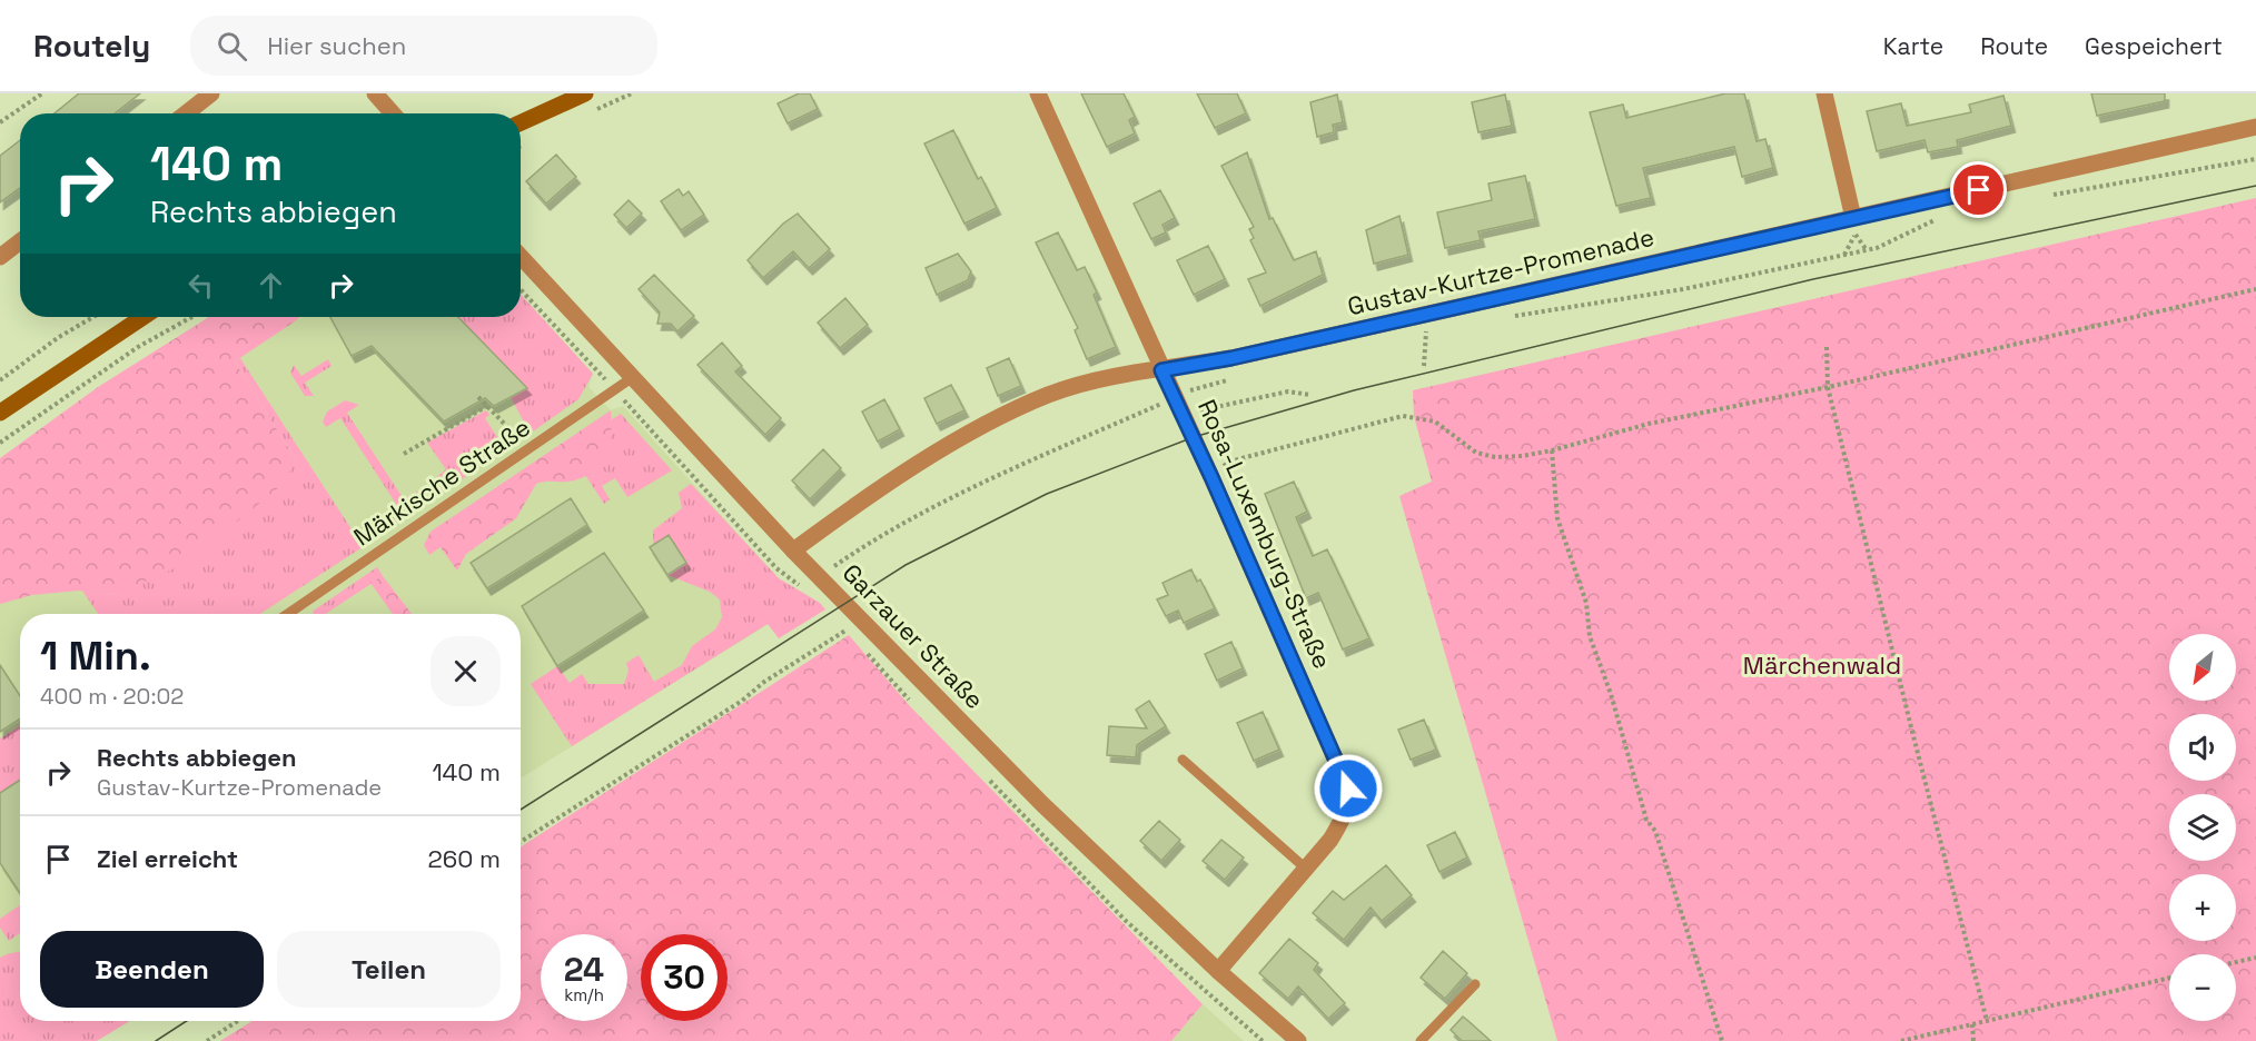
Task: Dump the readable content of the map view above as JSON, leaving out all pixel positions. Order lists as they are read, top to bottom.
{
  "streets": {
    "street": ["Gustav-Kurtze-Promenade", "Rosa-Luxemburg-Straße", "Garzauer Straße"],
    "lane": ["Märkische Straße"]
  },
  "crossings": [
    ["Gustav-Kurtze-Promenade", "Rosa-Luxemburg-Straße"],
    ["Gustav-Kurtze-Promenade", "Garzauer Straße"],
    ["Märkische Straße", "Garzauer Straße"],
    ["Rosa-Luxemburg-Straße", "Garzauer Straße"]
  ],
  "parks": ["Märchenwald"],
  "north": "bottom left",
  "page": {
    "header": "Routely",
    "search": "Hier suchen",
    "nav": ["Karte", "Route", "Gespeichert"],
    "turn": ["140 m", "Rechts abbiegen"],
    "heading": ["1 Min.", "400 m · 20:02"],
    "map_buttons": ["+", "−"],
    "list": [
      {
        "name": "Rechts abbiegen",
        "note": "Gustav-Kurtze-Promenade",
        "value": "140 m"
      },
      {
        "name": "Ziel erreicht",
        "value": "260 m"
      }
    ],
    "buttons": ["Beenden", "Teilen"],
    "speed": "24 km/h",
    "limit": "30"
  }
}
